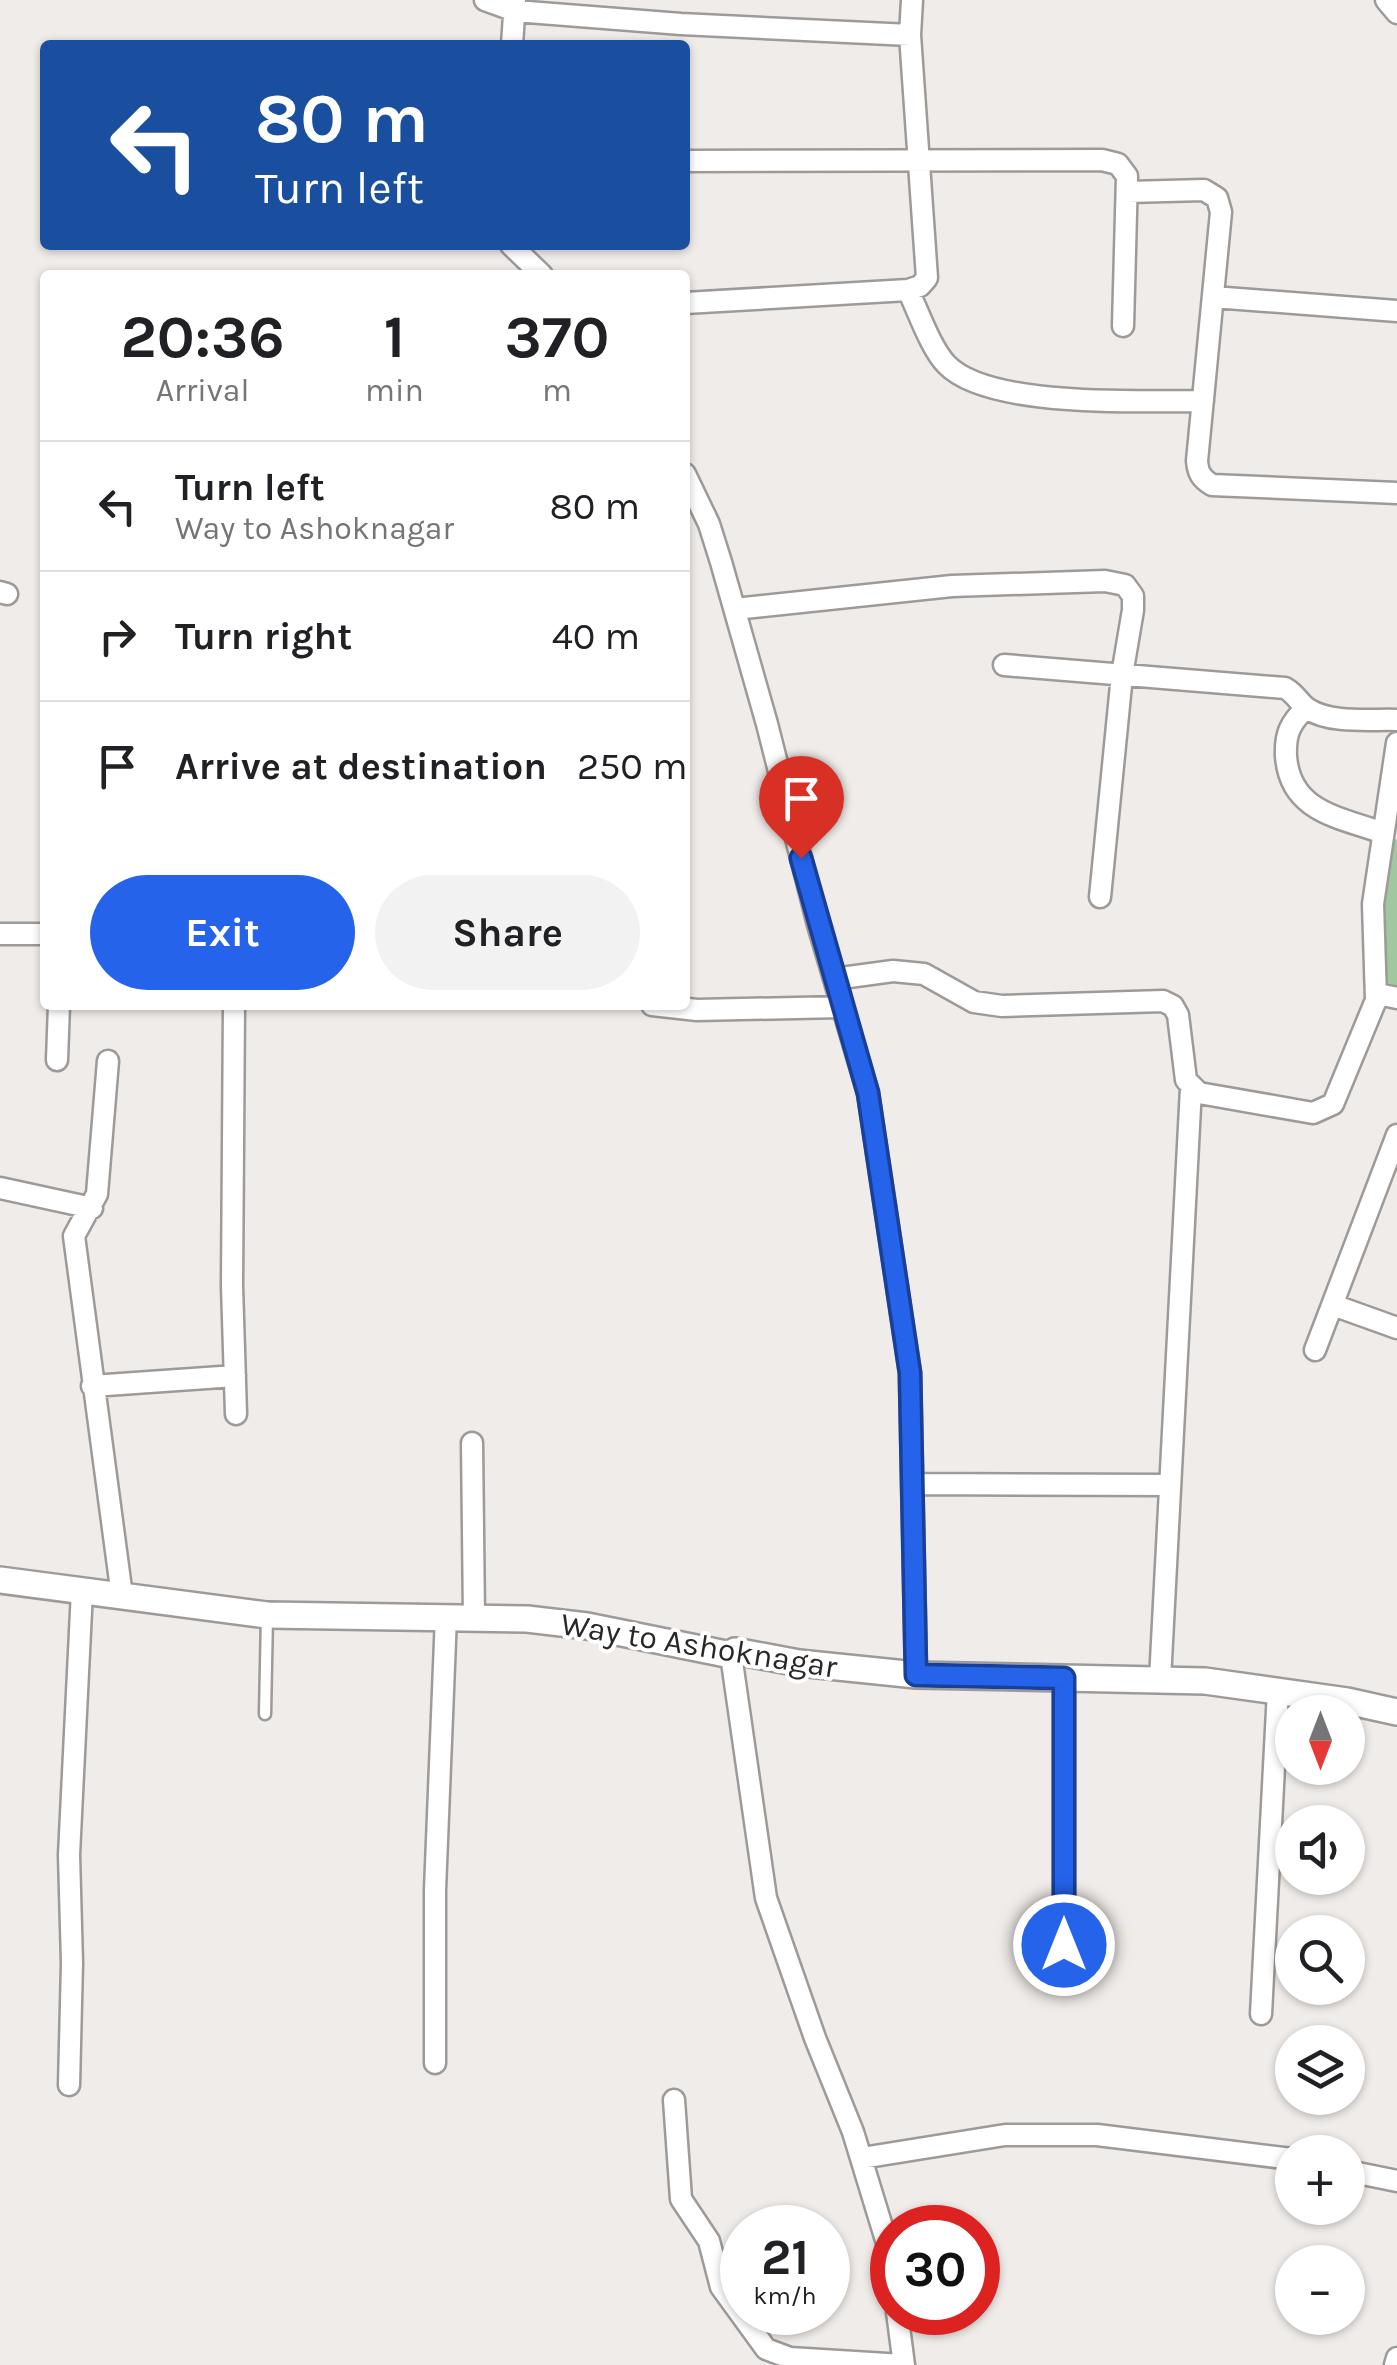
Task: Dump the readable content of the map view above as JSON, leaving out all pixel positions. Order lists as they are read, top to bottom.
{
  "streets": {
    "street": ["Way to Ashoknagar"]
  },
  "north": "bottom",
  "page": {
    "turn": ["80 m", "Turn left"],
    "eta": [
      "20:36",
      "Arrival",
      "1",
      "min",
      "370",
      "m"
    ],
    "list": [
      {
        "name": "Turn left",
        "note": "Way to Ashoknagar",
        "value": "80 m"
      },
      {
        "name": "Turn right",
        "value": "40 m"
      },
      {
        "name": "Arrive at destination",
        "value": "250 m"
      }
    ],
    "buttons": ["Exit", "Share"],
    "map_buttons": ["+", "−"],
    "speed": "21 km/h",
    "limit": "30"
  }
}
